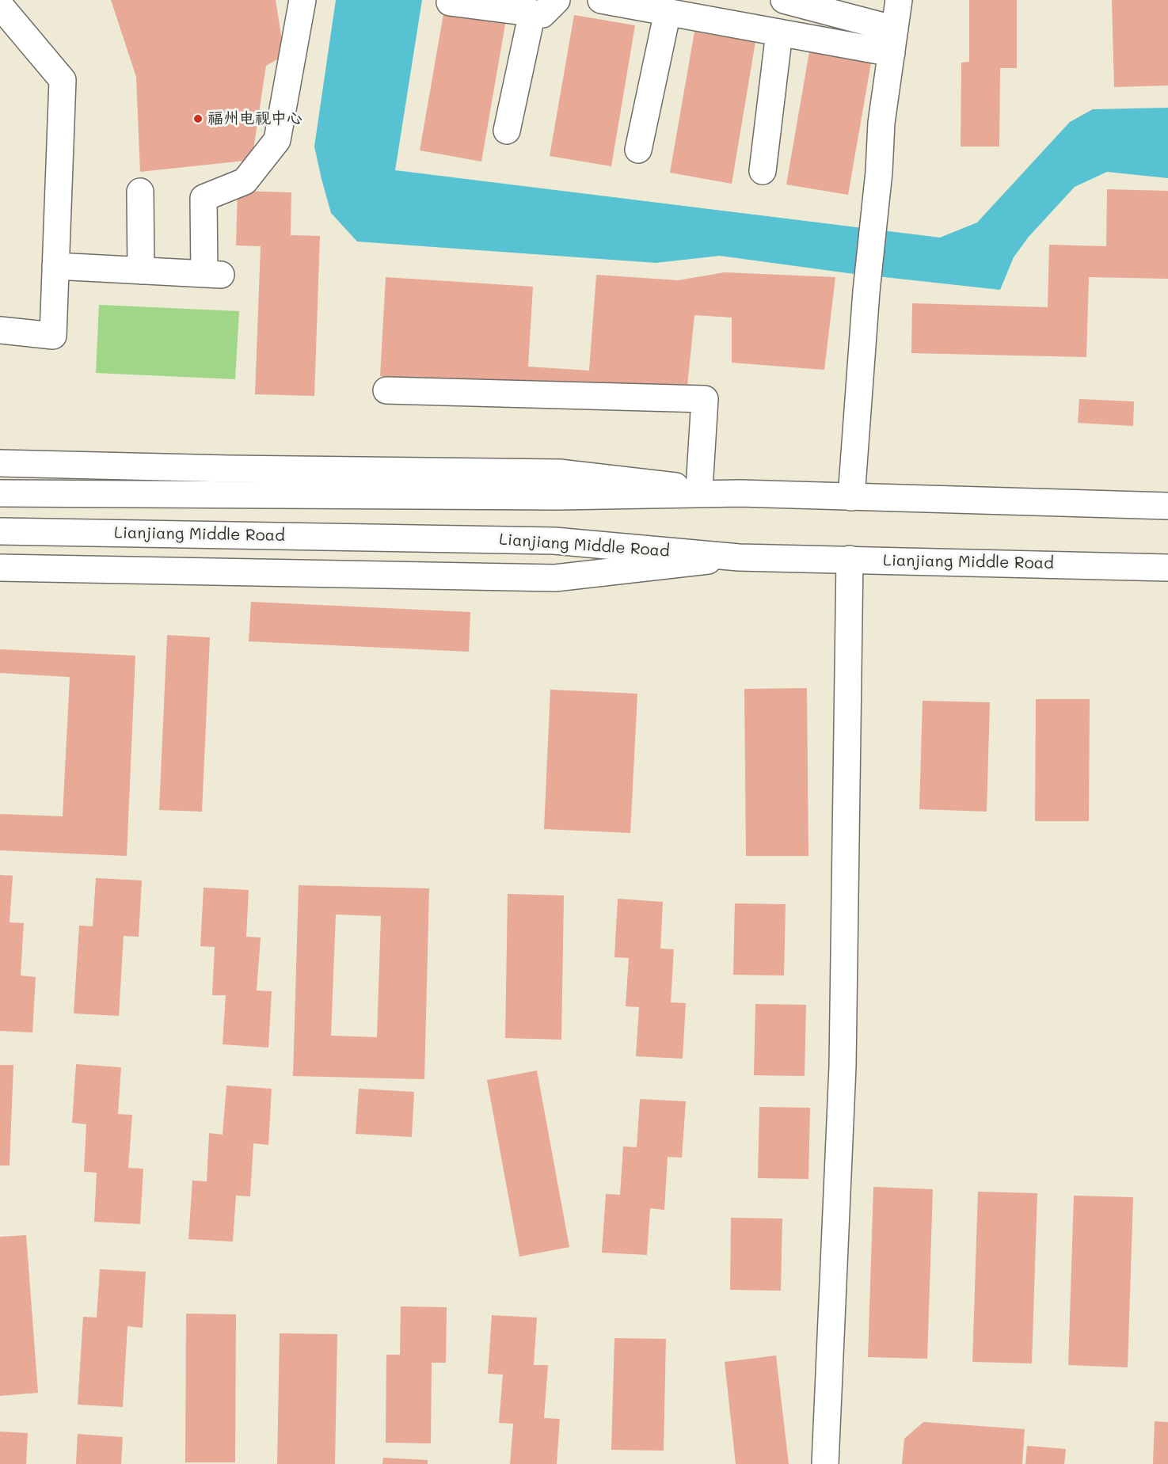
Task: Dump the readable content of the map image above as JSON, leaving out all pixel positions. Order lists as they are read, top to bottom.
{
  "streets": {
    "main road": ["Lianjiang Middle Road"]
  },
  "places": ["福州电视中心"]
}
